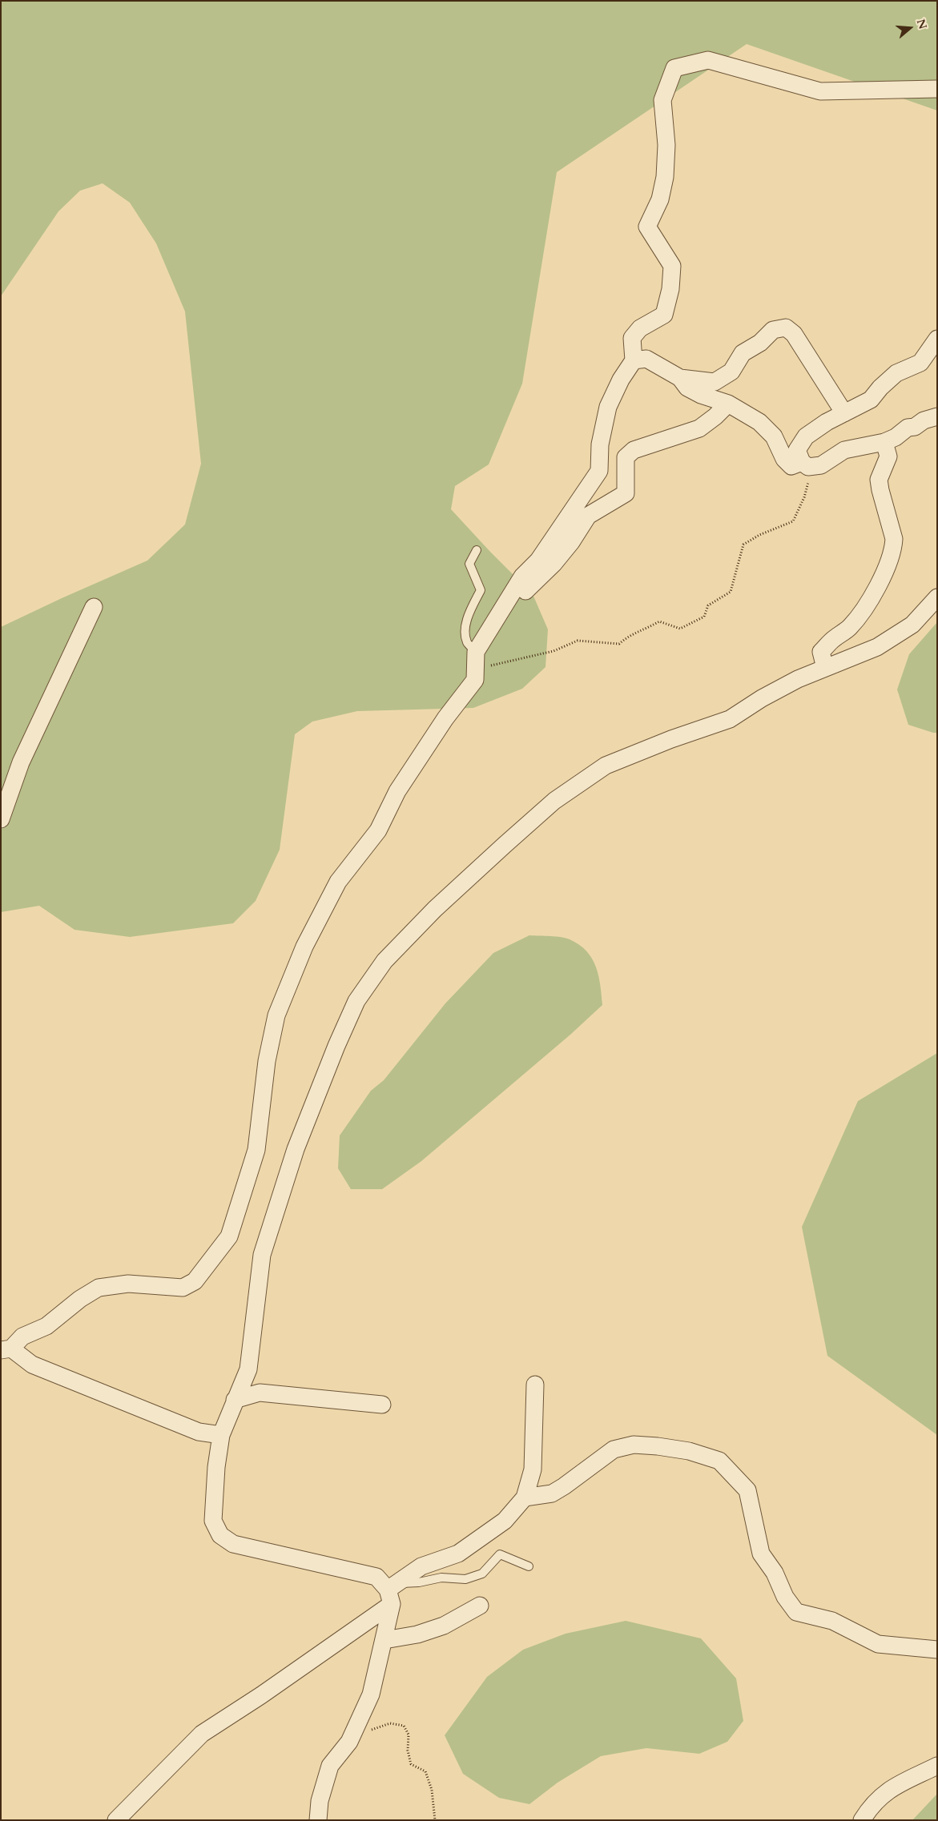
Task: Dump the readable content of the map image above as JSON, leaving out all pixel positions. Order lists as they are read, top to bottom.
{
  "north": "right"
}
